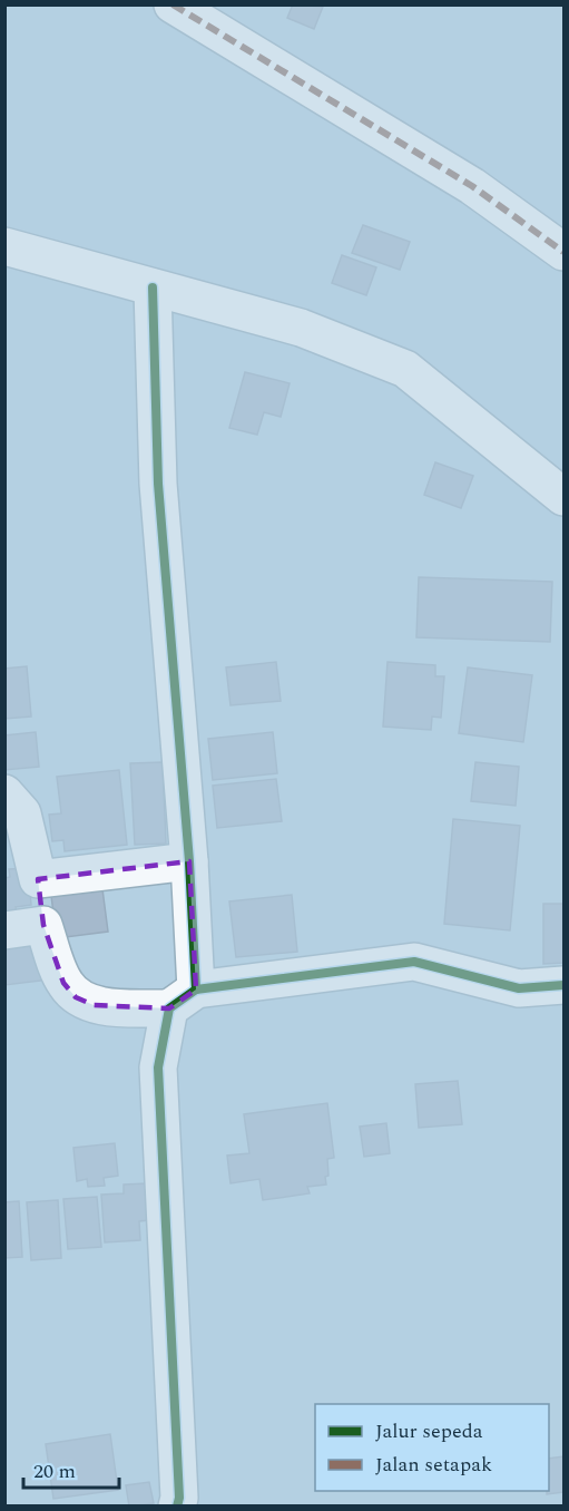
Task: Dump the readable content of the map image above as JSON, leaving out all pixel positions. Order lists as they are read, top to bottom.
{
  "legend": ["Jalur sepeda", "Jalan setapak"],
  "scale_bar": "20 m"
}
